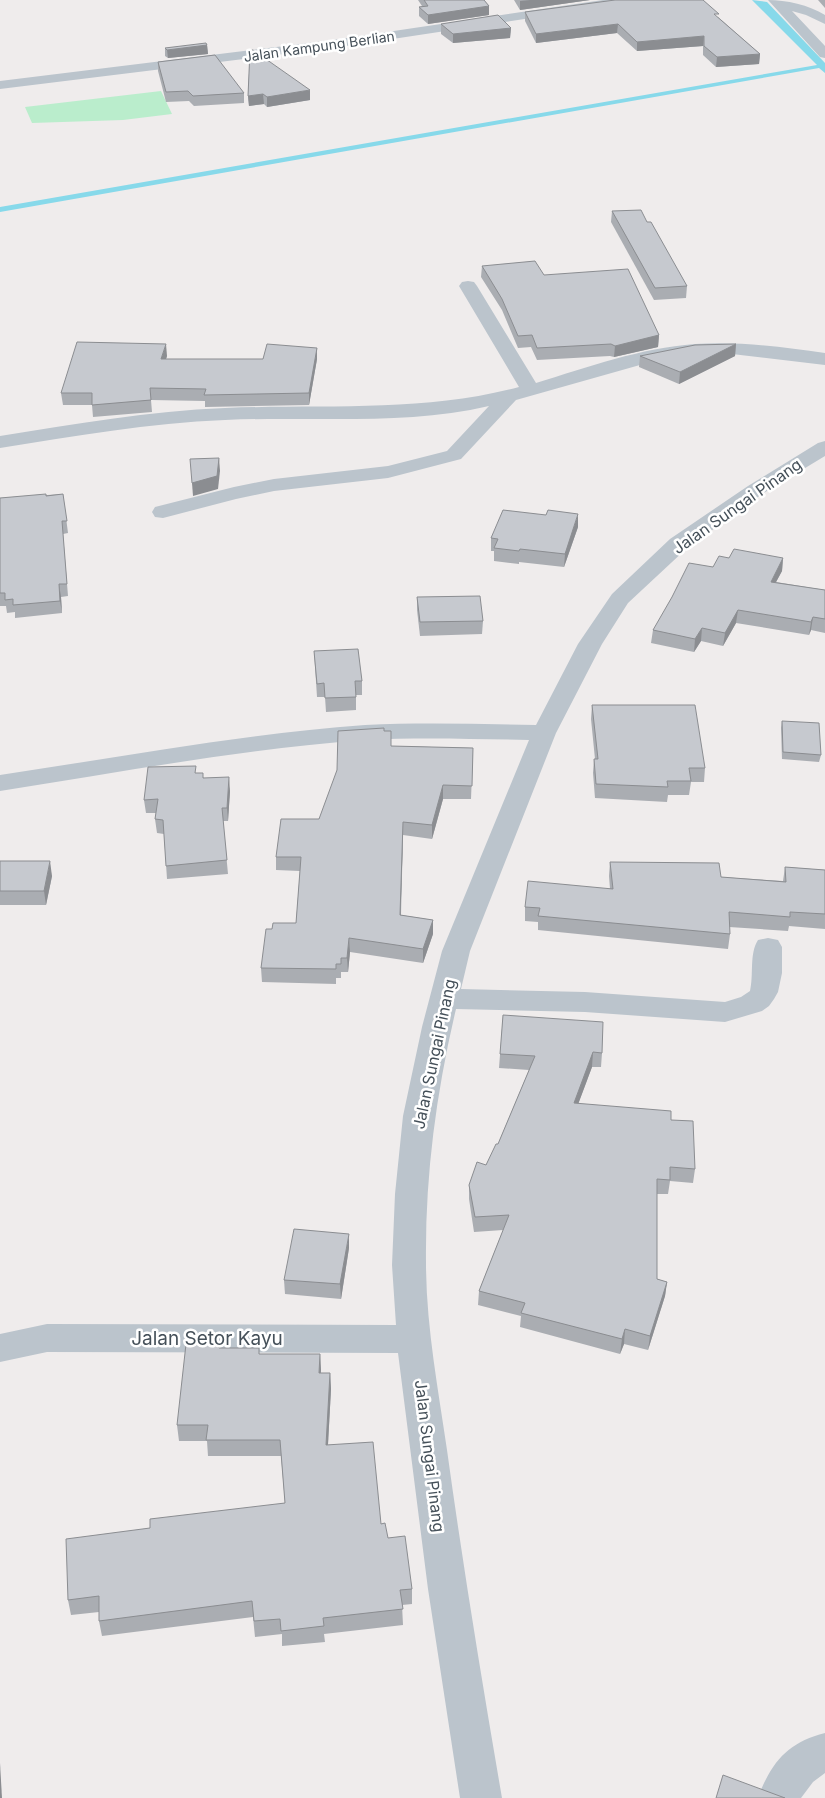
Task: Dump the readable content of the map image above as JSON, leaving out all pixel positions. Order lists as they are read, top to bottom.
{
  "streets": {
    "street": ["Jalan Kampung Berlian", "Jalan Sungai Pinang", "Jalan Setor Kayu"]
  },
  "crossings": [
    ["Jalan Sungai Pinang", "Jalan Setor Kayu"]
  ]
}
